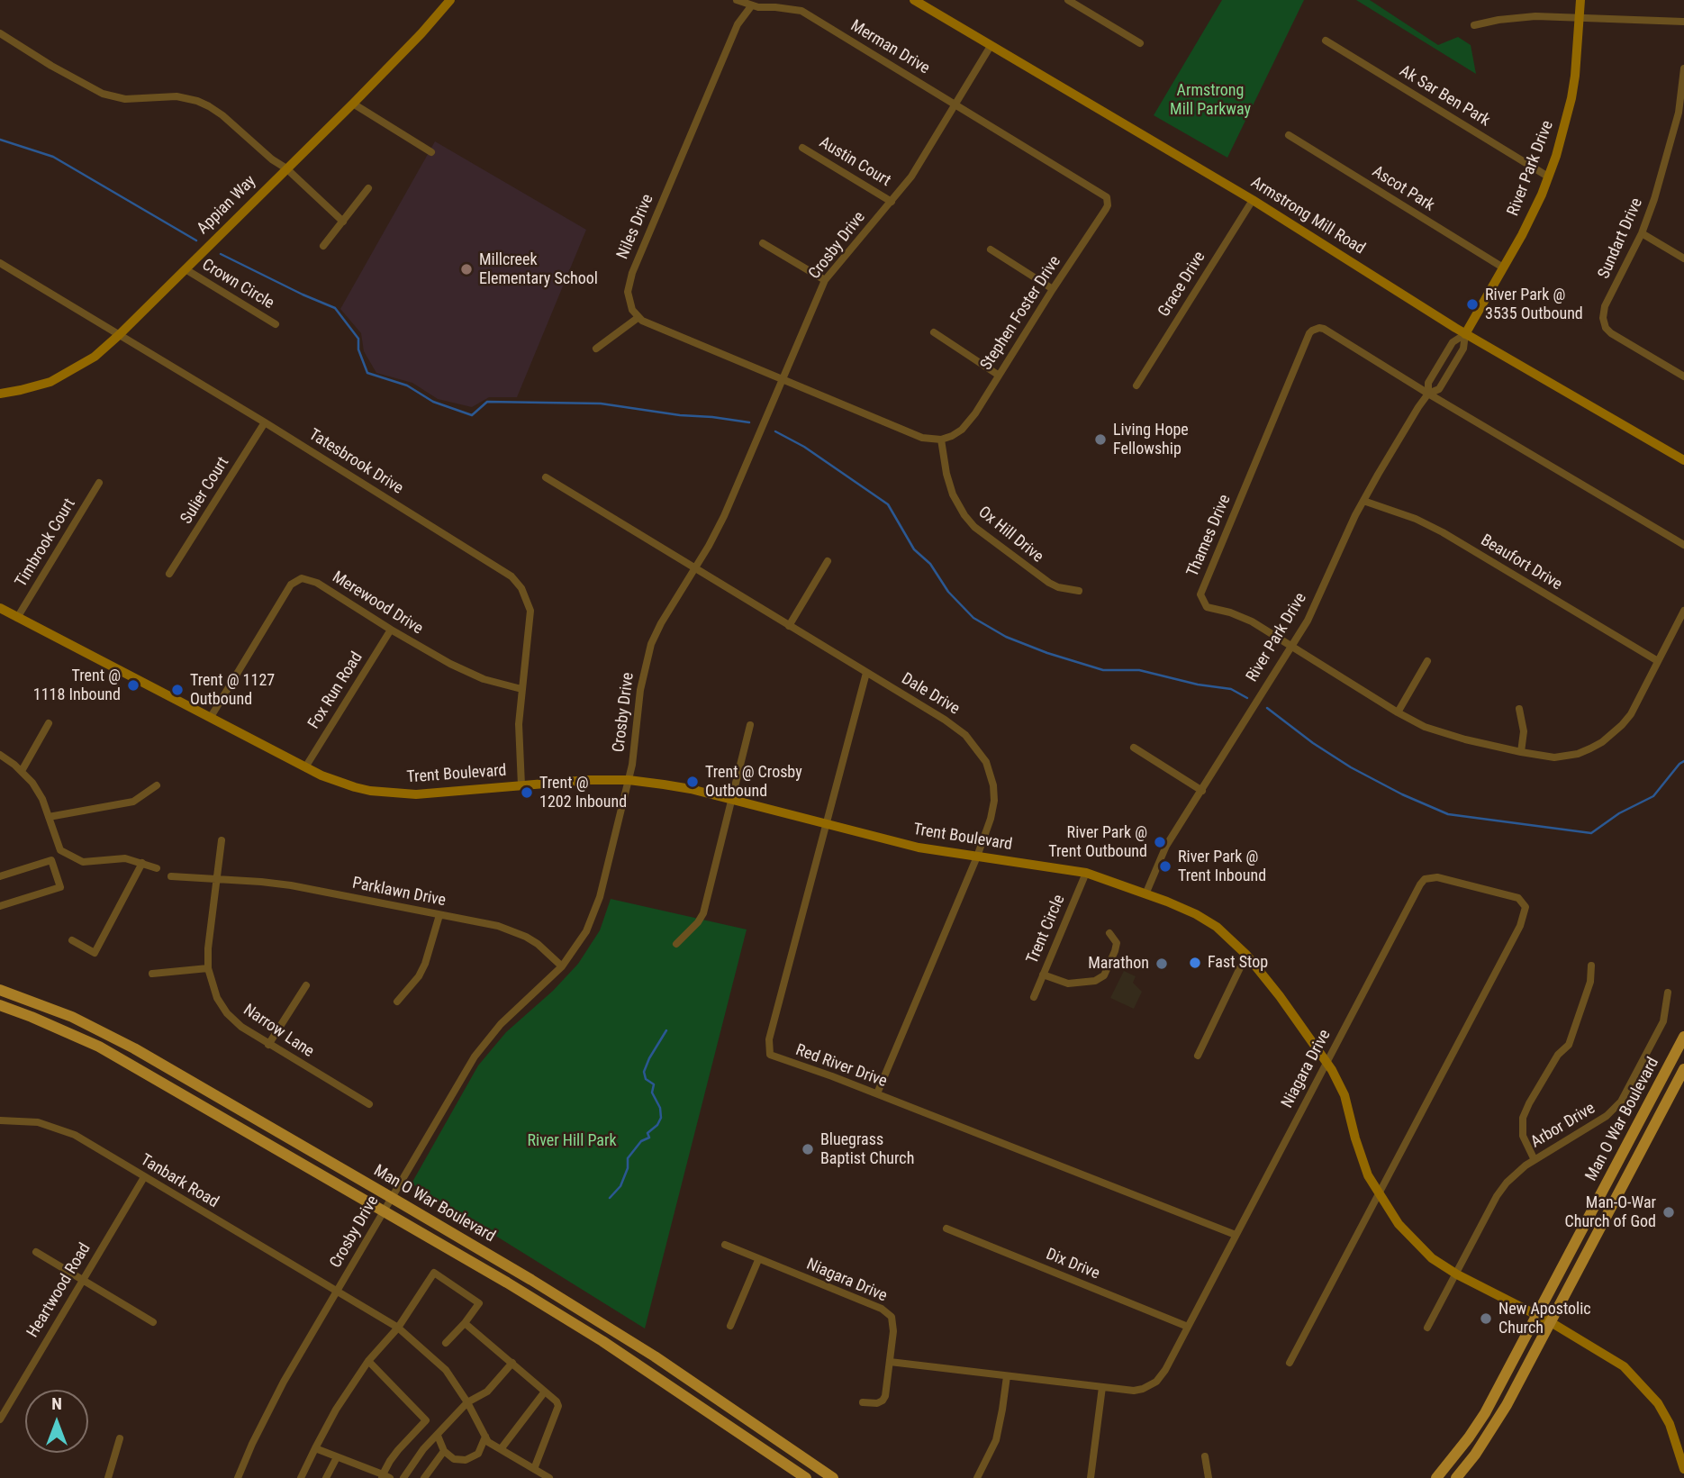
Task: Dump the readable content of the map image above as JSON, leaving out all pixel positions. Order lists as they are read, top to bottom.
{
  "streets": {
    "main road": ["Man O War Boulevard"],
    "street": [
      "Merman Drive",
      "Ak Sar Ben Park",
      "Austin Court",
      "River Park Drive",
      "Ascot Park",
      "Appian Way",
      "Armstrong Mill Road",
      "Niles Drive",
      "Sundart Drive",
      "Crosby Drive",
      "Crown Circle",
      "Grace Drive",
      "Stephen Foster Drive",
      "Tatesbrook Drive",
      "Sulier Court",
      "Ox Hill Drive",
      "Thames Drive",
      "Timbrook Court",
      "Beaufort Drive",
      "Merewood Drive",
      "Fox Run Road",
      "Dale Drive",
      "Trent Boulevard",
      "Parklawn Drive",
      "Trent Circle",
      "Narrow Lane",
      "Red River Drive",
      "Niagara Drive",
      "Arbor Drive",
      "Tanbark Road",
      "Dix Drive",
      "Heartwood Road"
    ]
  },
  "crossings": [
    ["Merman Drive", "Niles Drive"],
    ["Merman Drive", "Crosby Drive"],
    ["Merman Drive", "Stephen Foster Drive"],
    ["Ak Sar Ben Park", "River Park Drive"],
    ["Austin Court", "Crosby Drive"],
    ["River Park Drive", "Ascot Park"],
    ["River Park Drive", "Armstrong Mill Road"],
    ["River Park Drive", "Thames Drive"],
    ["River Park Drive", "Beaufort Drive"],
    ["River Park Drive", "Trent Boulevard"],
    ["Appian Way", "Crown Circle"],
    ["Appian Way", "Tatesbrook Drive"],
    ["Armstrong Mill Road", "Crosby Drive"],
    ["Armstrong Mill Road", "Grace Drive"],
    ["Crosby Drive", "Stephen Foster Drive"],
    ["Crosby Drive", "Dale Drive"],
    ["Crosby Drive", "Trent Boulevard"],
    ["Crosby Drive", "Parklawn Drive"],
    ["Crosby Drive", "Man O War Boulevard"],
    ["Crosby Drive", "Tanbark Road"],
    ["Stephen Foster Drive", "Ox Hill Drive"],
    ["Tatesbrook Drive", "Sulier Court"],
    ["Tatesbrook Drive", "Merewood Drive"],
    ["Tatesbrook Drive", "Trent Boulevard"],
    ["Thames Drive", "Beaufort Drive"],
    ["Timbrook Court", "Trent Boulevard"],
    ["Merewood Drive", "Fox Run Road"],
    ["Merewood Drive", "Trent Boulevard"],
    ["Fox Run Road", "Trent Boulevard"],
    ["Dale Drive", "Trent Boulevard"],
    ["Dale Drive", "Red River Drive"],
    ["Trent Boulevard", "Trent Circle"],
    ["Trent Boulevard", "Red River Drive"],
    ["Trent Boulevard", "Niagara Drive"],
    ["Trent Boulevard", "Man O War Boulevard"],
    ["Trent Boulevard", "Arbor Drive"],
    ["Parklawn Drive", "Narrow Lane"],
    ["Red River Drive", "Niagara Drive"],
    ["Niagara Drive", "Dix Drive"],
    ["Tanbark Road", "Heartwood Road"]
  ],
  "parks": ["Armstrong Mill Parkway", "River Hill Park"],
  "places": [
    "Millcreek Elementary School",
    "River Park @ 3535 Outbound",
    "Living Hope Fellowship",
    "Trent @ 1118 Inbound",
    "Trent @ 1127 Outbound",
    "Trent @ Crosby Outbound",
    "Trent @ 1202 Inbound",
    "River Park @ Trent Outbound",
    "River Park @ Trent Inbound",
    "Fast Stop",
    "Marathon",
    "Bluegrass Baptist Church",
    "Man-O-War Church of God",
    "New Apostolic Church"
  ],
  "north": "top"
}
